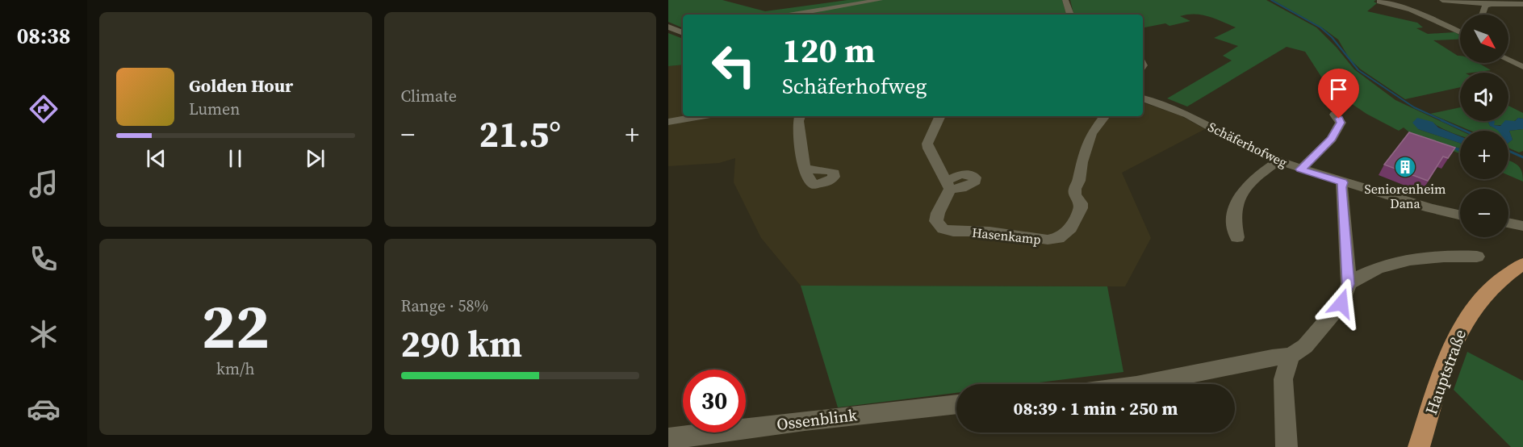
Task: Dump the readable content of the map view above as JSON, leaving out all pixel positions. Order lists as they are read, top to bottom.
{
  "streets": {
    "main road": ["Hauptstraße"],
    "street": ["Schäferhofweg", "Hasenkamp", "Ossenblink"]
  },
  "places": {
    "building": ["Seniorenheim Dana"]
  },
  "north": "bottom right",
  "page": {
    "tabs": "08:38",
    "tile": [
      "Climate",
      ["22", "km/h"],
      ["Range · 58%", "290 km"]
    ],
    "map_buttons": ["+", "−"],
    "turn": ["120 m", "Schäferhofweg"],
    "song": ["Golden Hour", "Lumen"],
    "heat": ["−", "21.5°", "+"],
    "limit": "30",
    "trip": "08:39 · 1 min · 250 m"
  }
}
